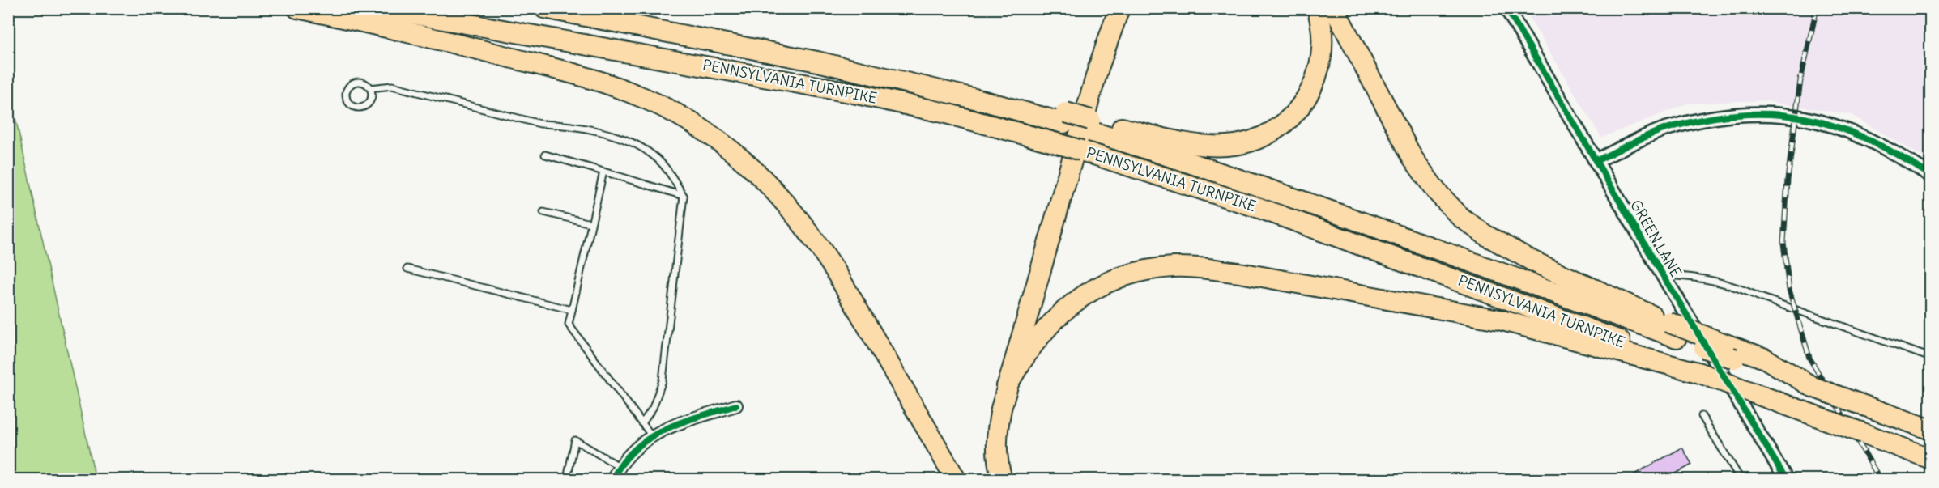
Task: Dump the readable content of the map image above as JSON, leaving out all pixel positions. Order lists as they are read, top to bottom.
{
  "streets": {
    "highway": ["PENNSYLVANIA TURNPIKE"],
    "street": ["GREEN LANE"]
  }
}
